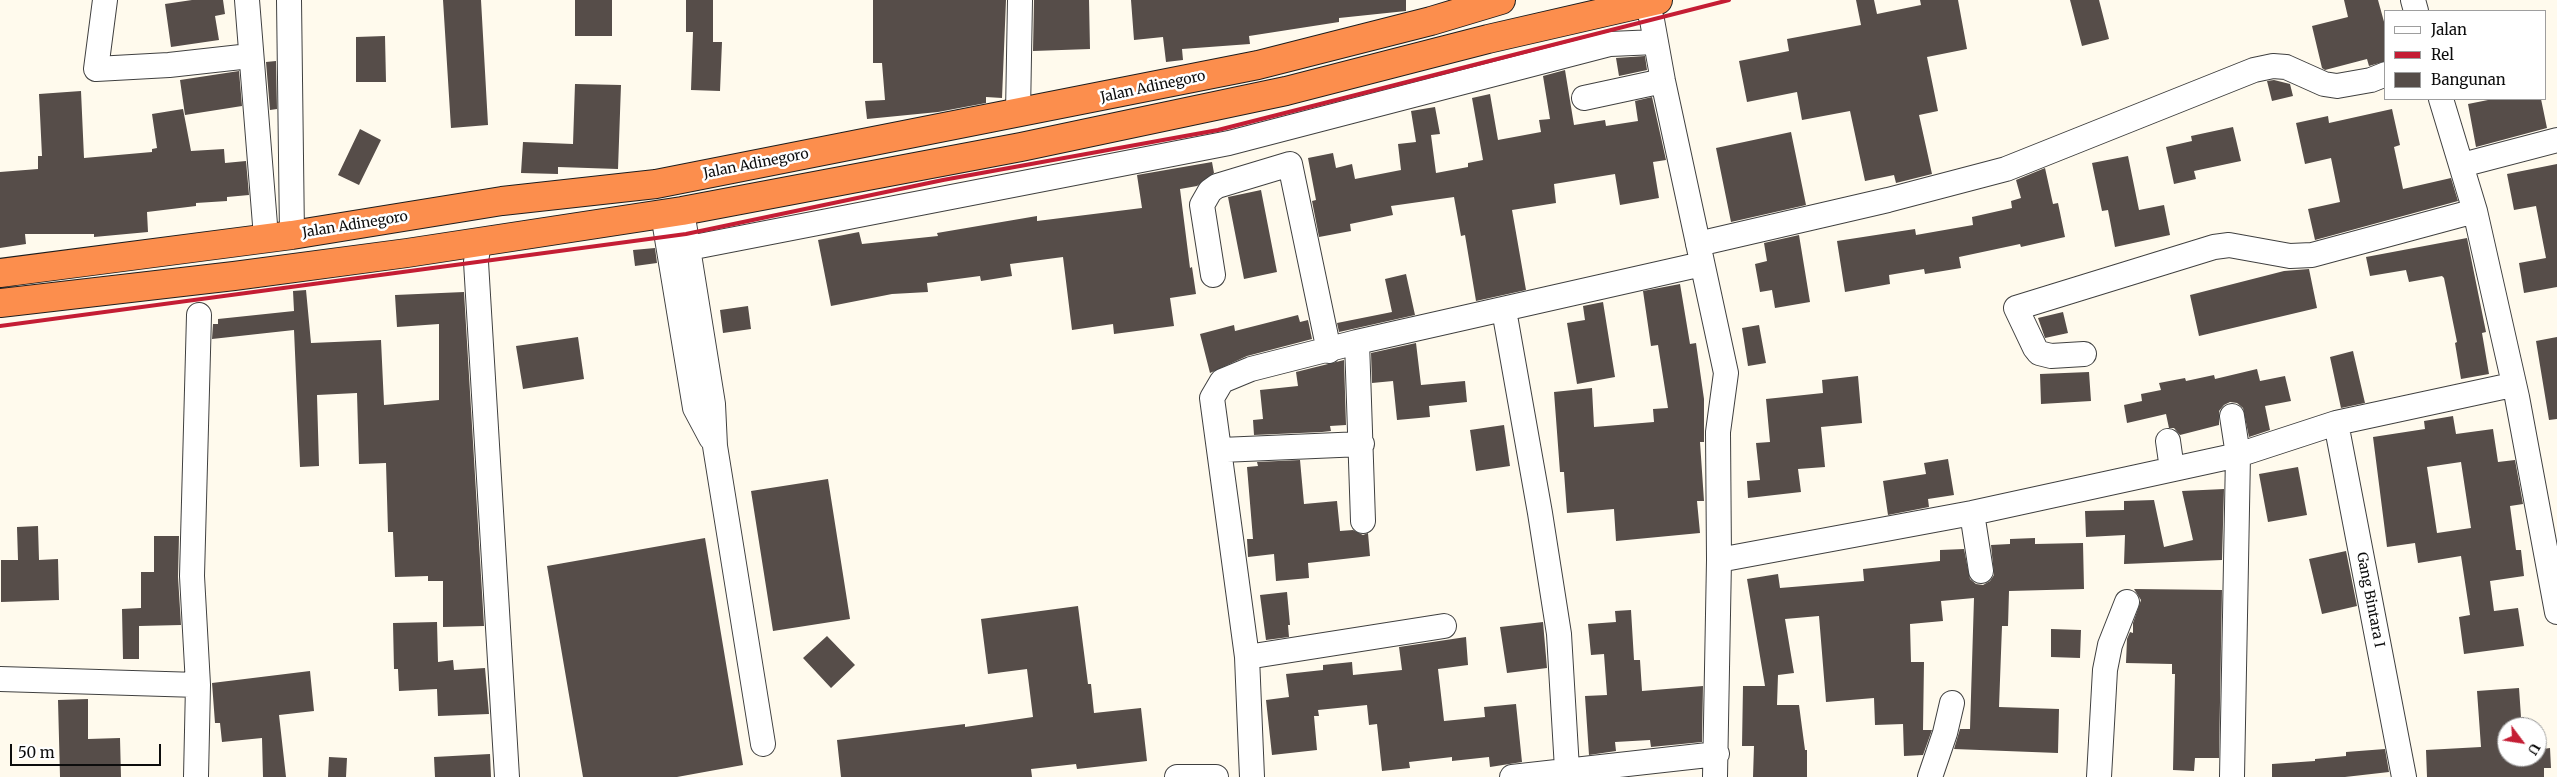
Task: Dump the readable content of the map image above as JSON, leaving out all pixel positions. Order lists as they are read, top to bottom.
{
  "streets": {
    "highway": ["Jalan Adinegoro"],
    "street": ["Gang Bintara I"]
  },
  "legend": ["Jalan", "Rel", "Bangunan"],
  "scale_bar": "50 m",
  "north": "bottom right"
}
